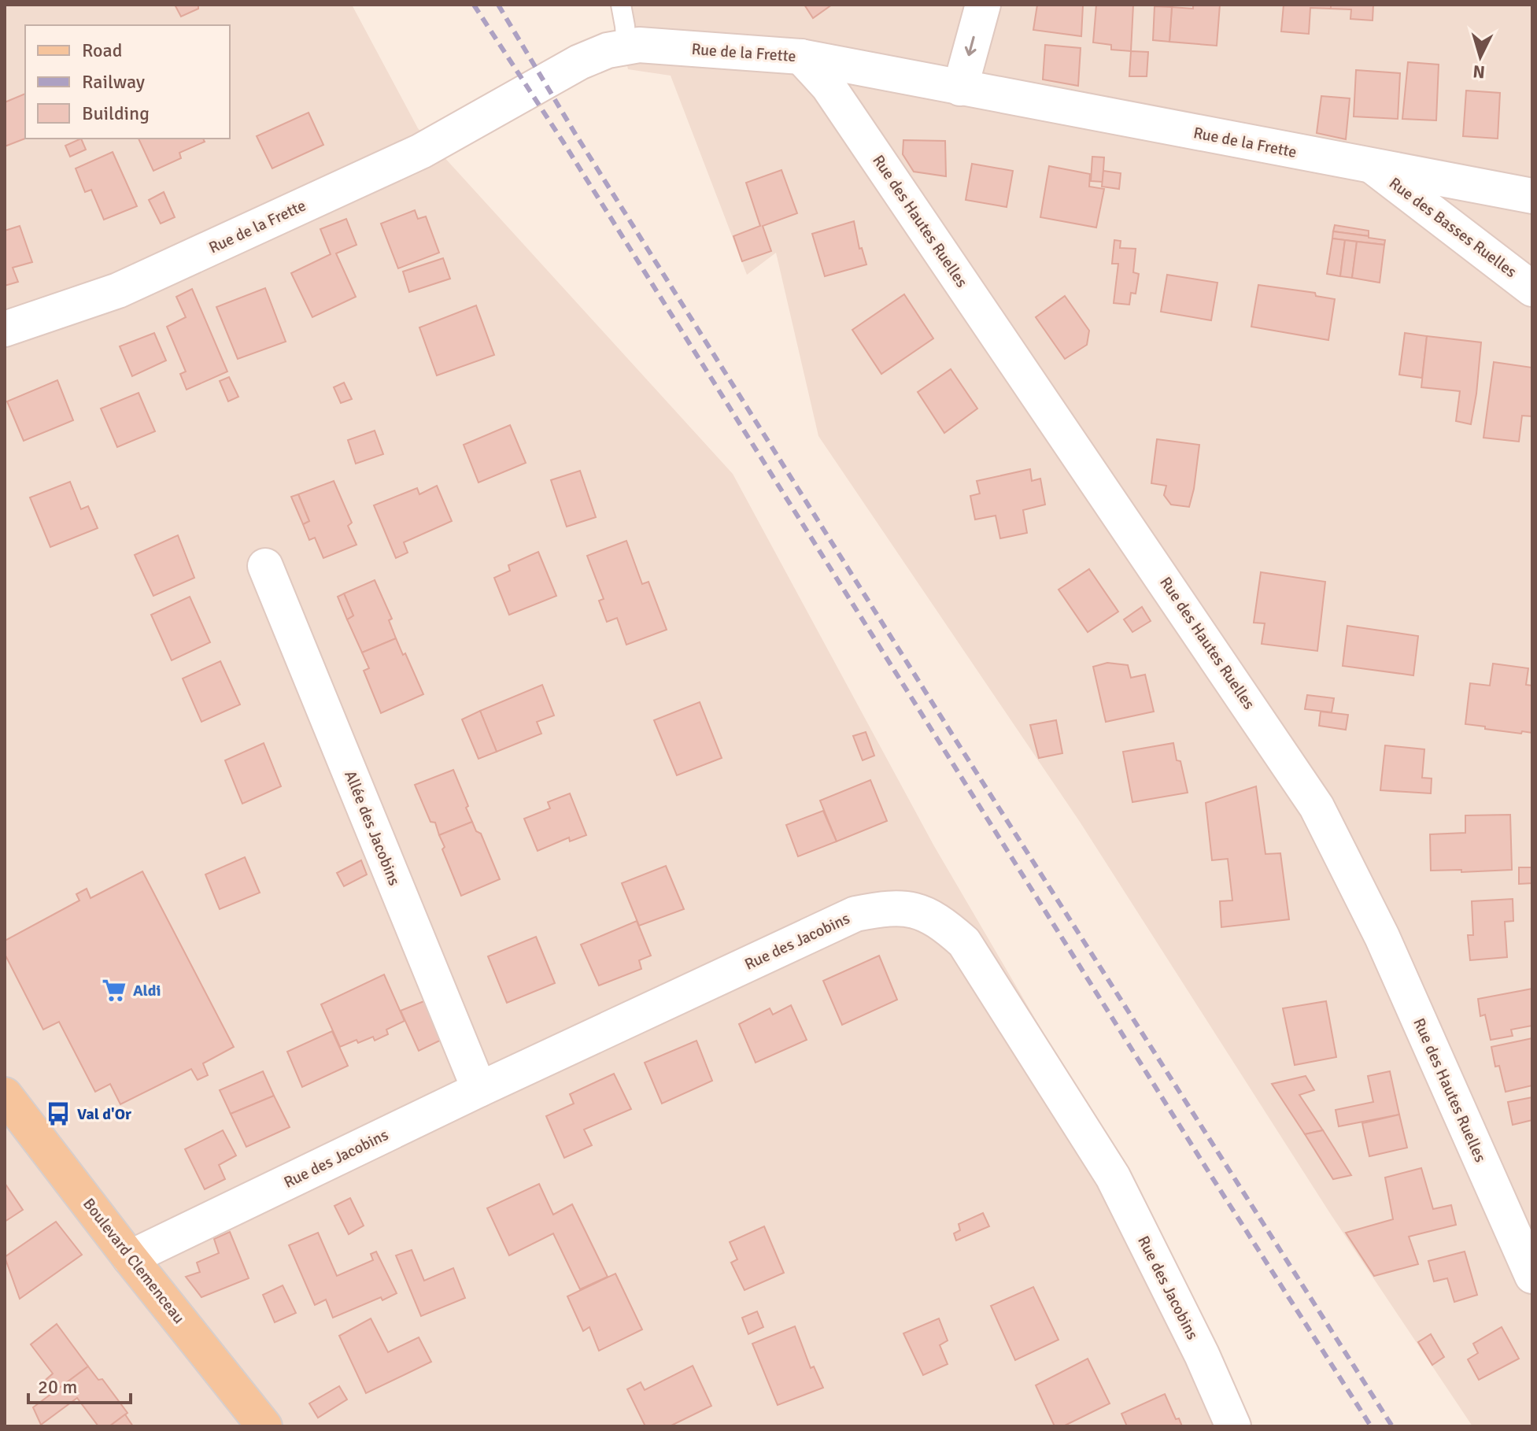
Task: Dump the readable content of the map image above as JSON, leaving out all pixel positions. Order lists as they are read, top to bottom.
{
  "streets": {
    "main road": ["Boulevard Clemenceau"],
    "street": [
      "Rue de la Frette",
      "Rue des Hautes Ruelles",
      "Rue des Basses Ruelles",
      "Allée des Jacobins",
      "Rue des Jacobins"
    ]
  },
  "crossings": [
    ["Rue de la Frette", "Rue des Hautes Ruelles"],
    ["Rue de la Frette", "Rue des Basses Ruelles"],
    ["Allée des Jacobins", "Rue des Jacobins"],
    ["Rue des Jacobins", "Boulevard Clemenceau"]
  ],
  "places": {
    "supermarket": ["Aldi"],
    "bus stop": ["Val d'Or"]
  },
  "legend": ["Road", "Railway", "Building"],
  "scale_bar": "20 m",
  "north": "bottom"
}
